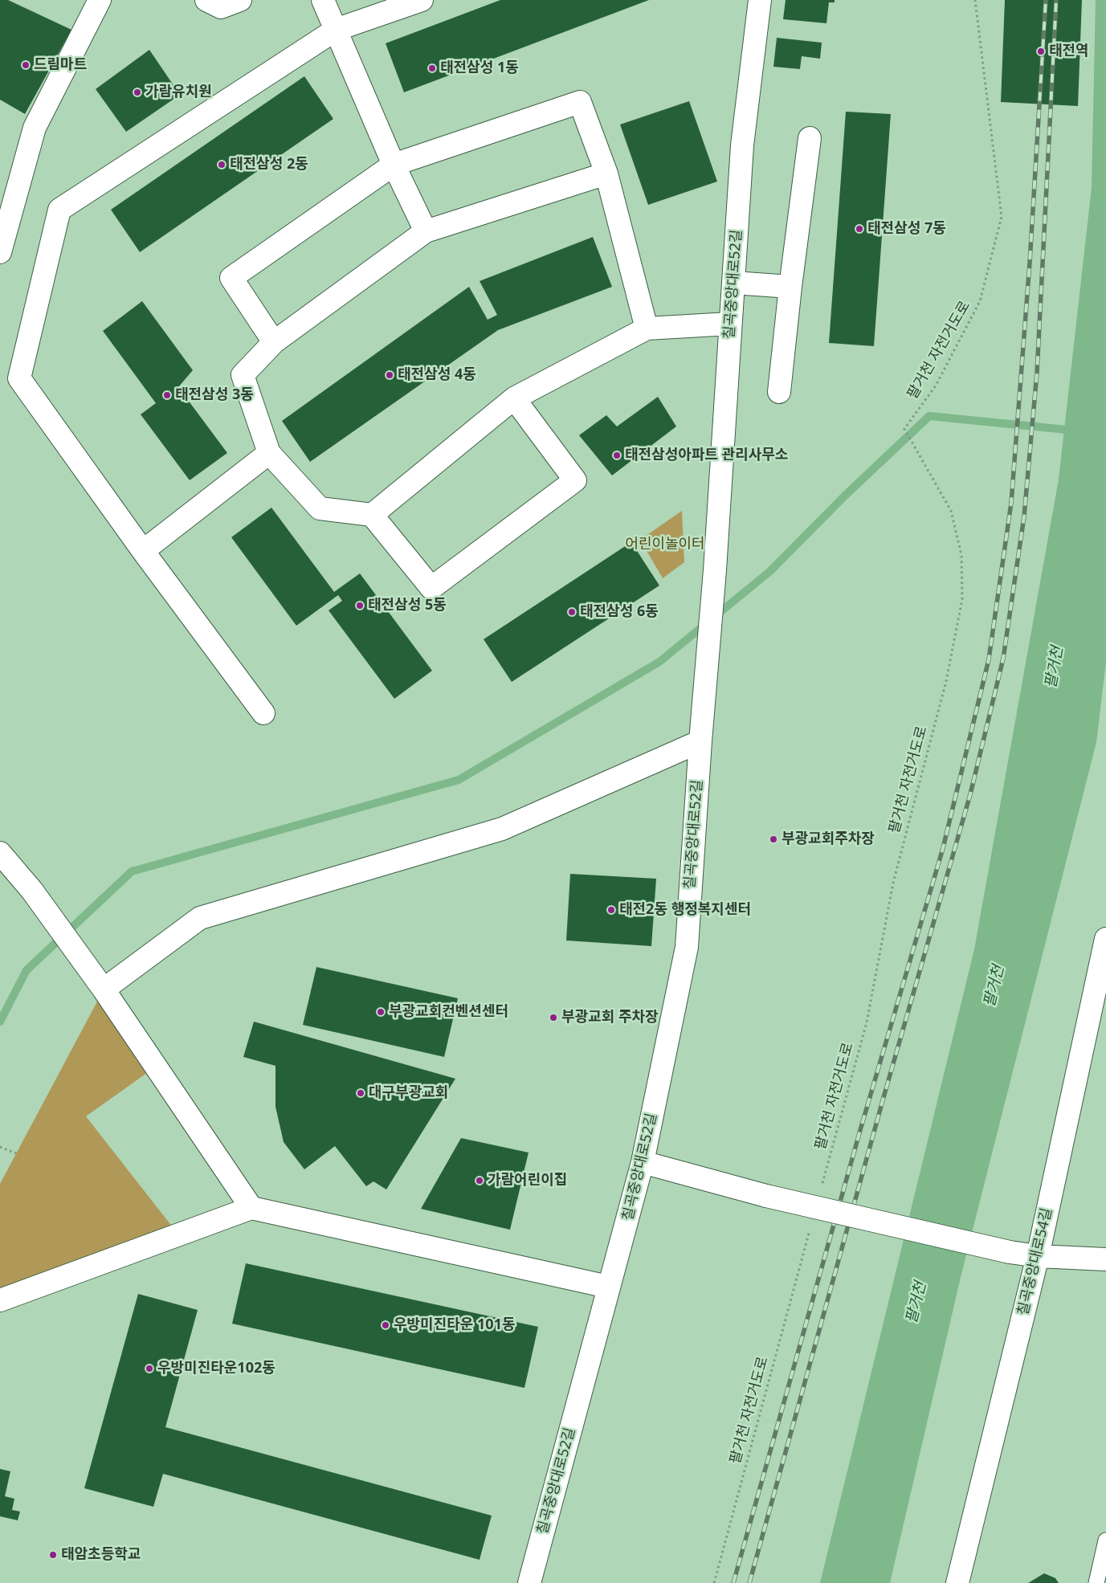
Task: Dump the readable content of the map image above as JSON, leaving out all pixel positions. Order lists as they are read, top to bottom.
{
  "streets": {
    "street": ["칠곡중앙대로52길", "칠곡중앙대로54길"],
    "path": ["팔거천 자전거도로"]
  },
  "water": ["팔거천"],
  "parks": ["어린이놀이터"],
  "places": [
    "태전역",
    "드림마트",
    "태전삼성 1동",
    "가람유치원",
    "태전삼성 2동",
    "태전삼성 7동",
    "태전삼성 4동",
    "태전삼성 3동",
    "태전삼성아파트 관리사무소",
    "태전삼성 5동",
    "태전삼성 6동",
    "부광교회주차장",
    "태전2동 행정복지센터",
    "부광교회컨벤션센터",
    "부광교회 주차장",
    "대구부광교회",
    "가람어린이집",
    "우방미진타운 101동",
    "우방미진타운102동",
    "태암초등학교"
  ]
}
